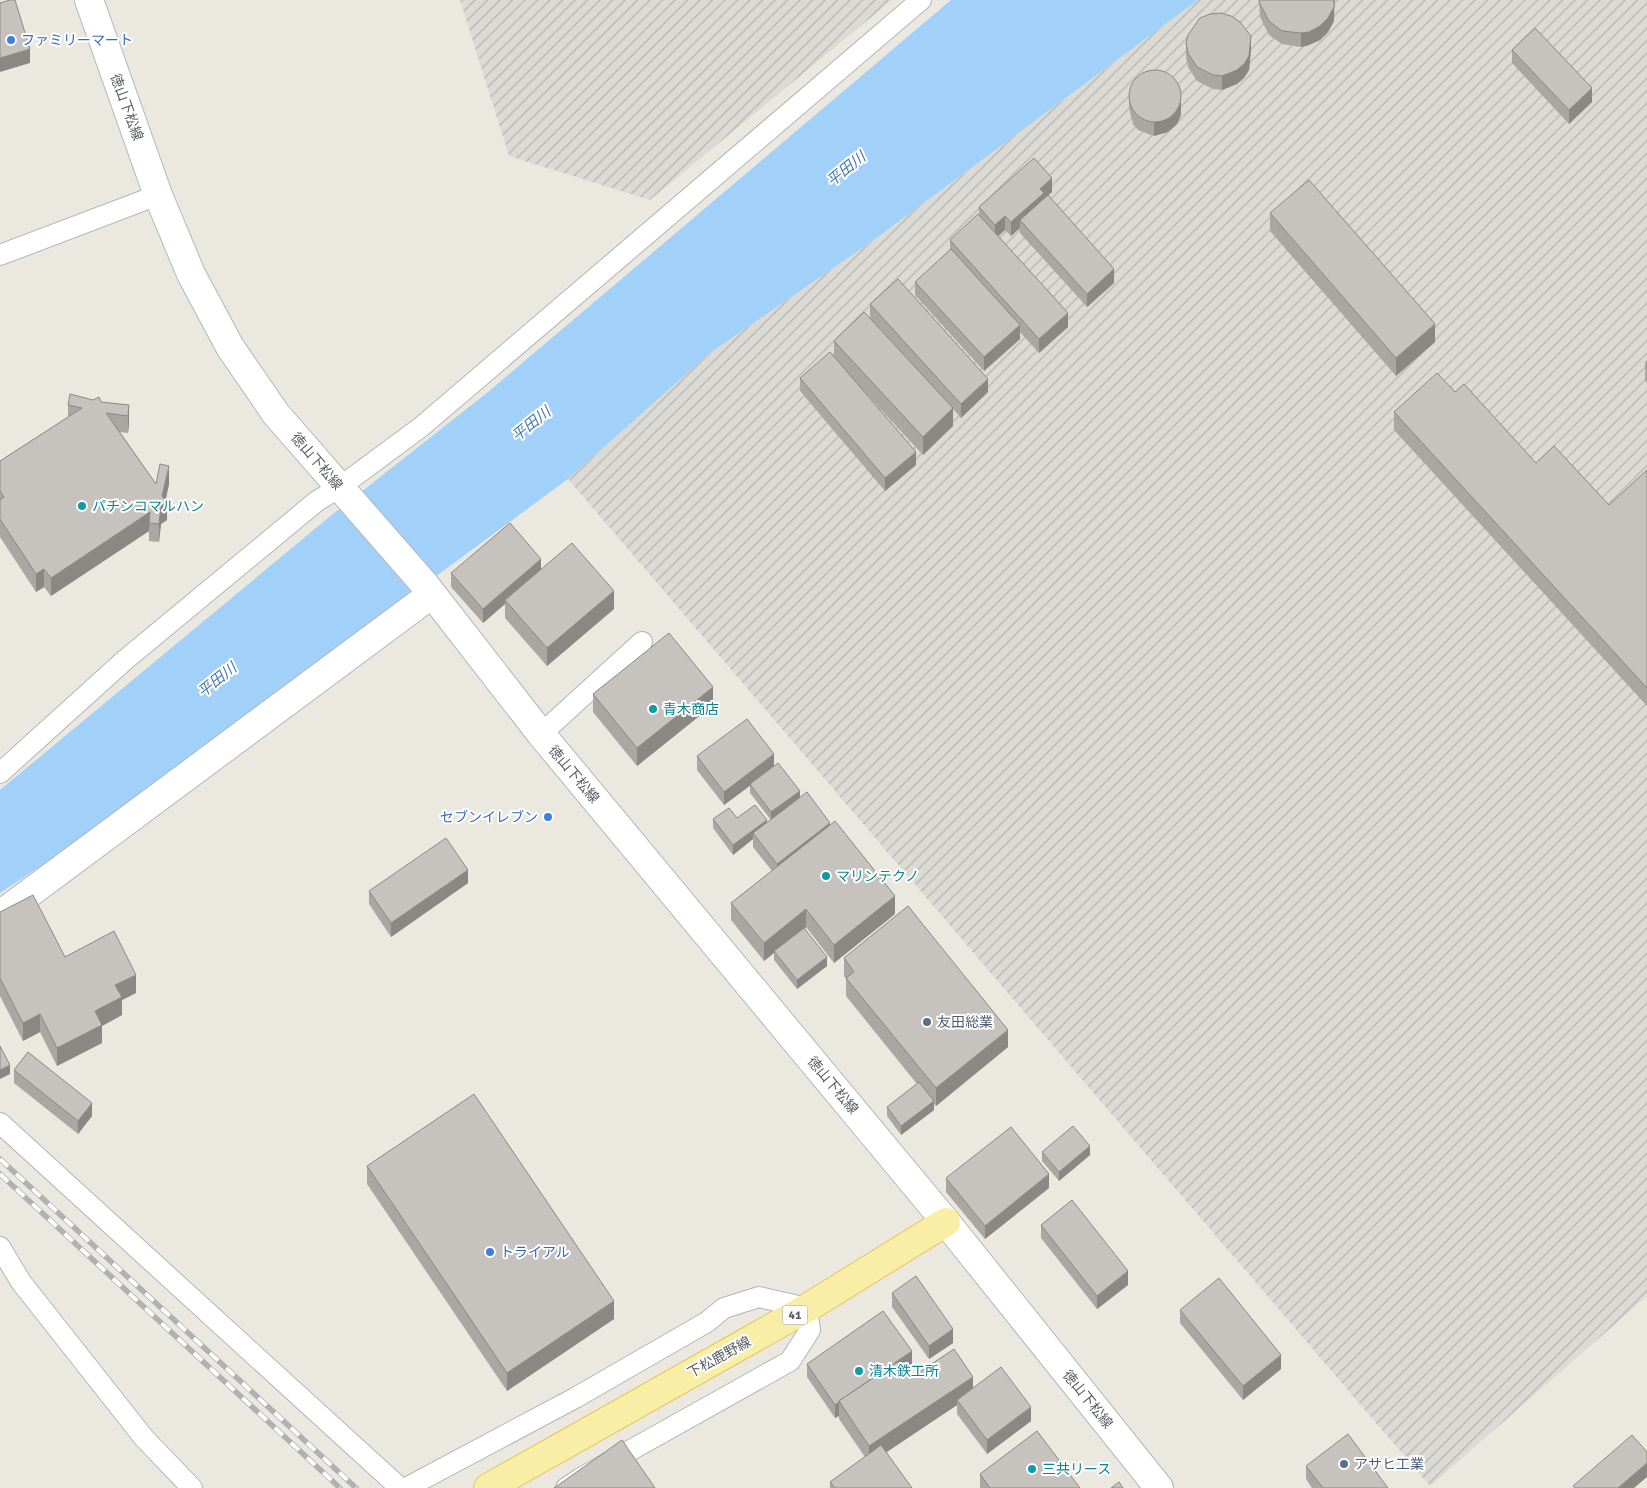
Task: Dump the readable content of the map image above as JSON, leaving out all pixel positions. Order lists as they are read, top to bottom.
{
  "streets": {
    "main road": ["徳山下松線", "41", "下松鹿野線"]
  },
  "crossings": [
    ["徳山下松線", "下松鹿野線"]
  ],
  "water": ["平田川"],
  "places": [
    "ファミリーマート",
    "パチンコマルハン",
    "青木商店",
    "セブンイレブン",
    "マリンテクノ",
    "友田総業",
    "トライアル",
    "清木鉄工所",
    "アサヒ工業",
    "三共リース"
  ]
}
